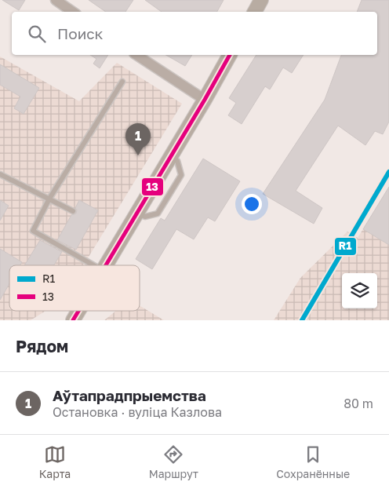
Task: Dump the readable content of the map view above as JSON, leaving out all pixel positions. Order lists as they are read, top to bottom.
{
  "lines": ["transit line 13", "transit line R1"],
  "legend": ["R1", "13"],
  "page": {
    "search": "Поиск",
    "pins": "1",
    "heading": "Рядом",
    "list": [
      {
        "mark": "1",
        "name": "Аўтапрадпрыемства",
        "note": "Остановка · вуліца Казлова",
        "value": "80 m"
      }
    ],
    "nav": ["Карта", "Маршрут", "Сохранённые"]
  }
}
